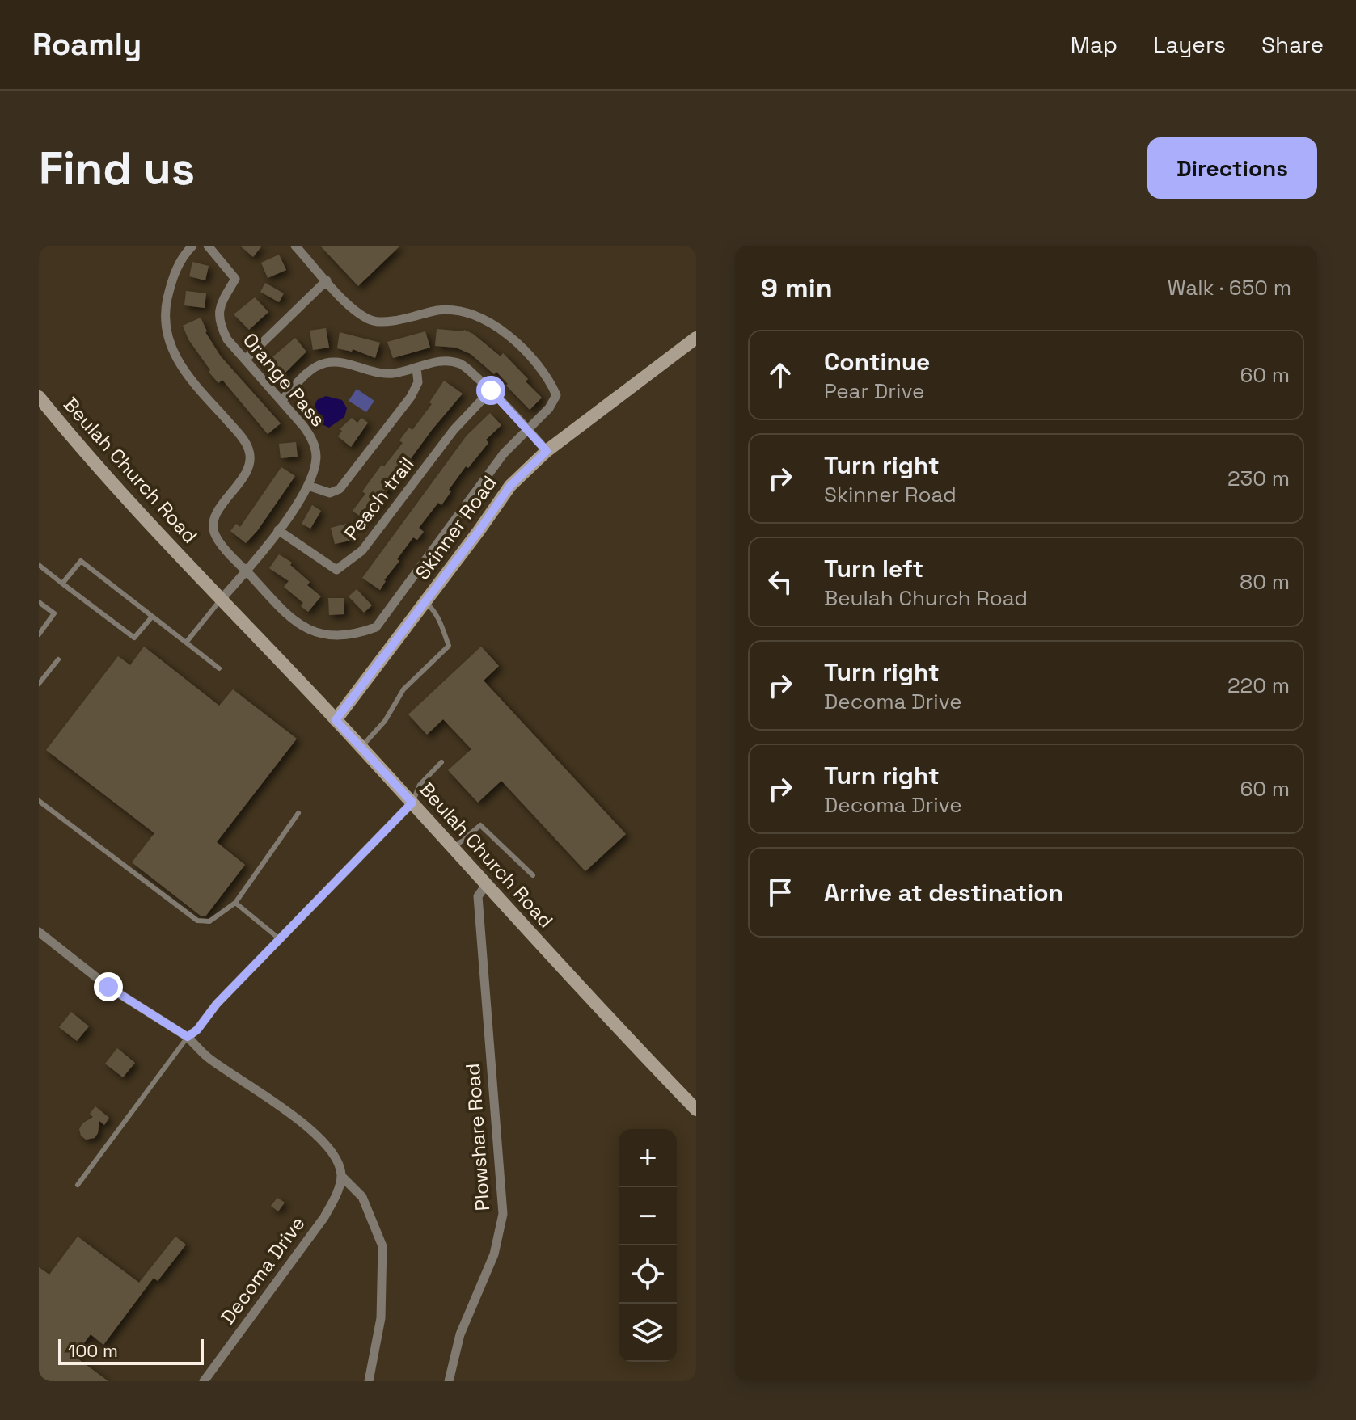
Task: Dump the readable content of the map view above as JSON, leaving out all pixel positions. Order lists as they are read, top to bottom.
{
  "streets": {
    "street": [
      "Orange Pass",
      "Beulah Church Road",
      "Peach trail",
      "Skinner Road",
      "Plowshare Road",
      "Decoma Drive"
    ]
  },
  "crossings": [
    ["Orange Pass", "Beulah Church Road"],
    ["Orange Pass", "Peach trail"],
    ["Beulah Church Road", "Skinner Road"],
    ["Beulah Church Road", "Plowshare Road"]
  ],
  "scale_bar": "100 m",
  "page": {
    "header": "Roamly",
    "nav": ["Map", "Layers", "Share"],
    "buttons": "Directions",
    "title": "Find us",
    "heading": ["9 min", "Walk · 650 m"],
    "list": [
      ["Continue", "Pear Drive", "60 m"],
      ["Turn right", "Skinner Road", "230 m"],
      ["Turn left", "Beulah Church Road", "80 m"],
      ["Turn right", "Decoma Drive", "220 m"],
      ["Turn right", "Decoma Drive", "60 m"],
      "Arrive at destination"
    ],
    "map_buttons": ["+", "−"],
    "scale": "100 m"
  }
}
